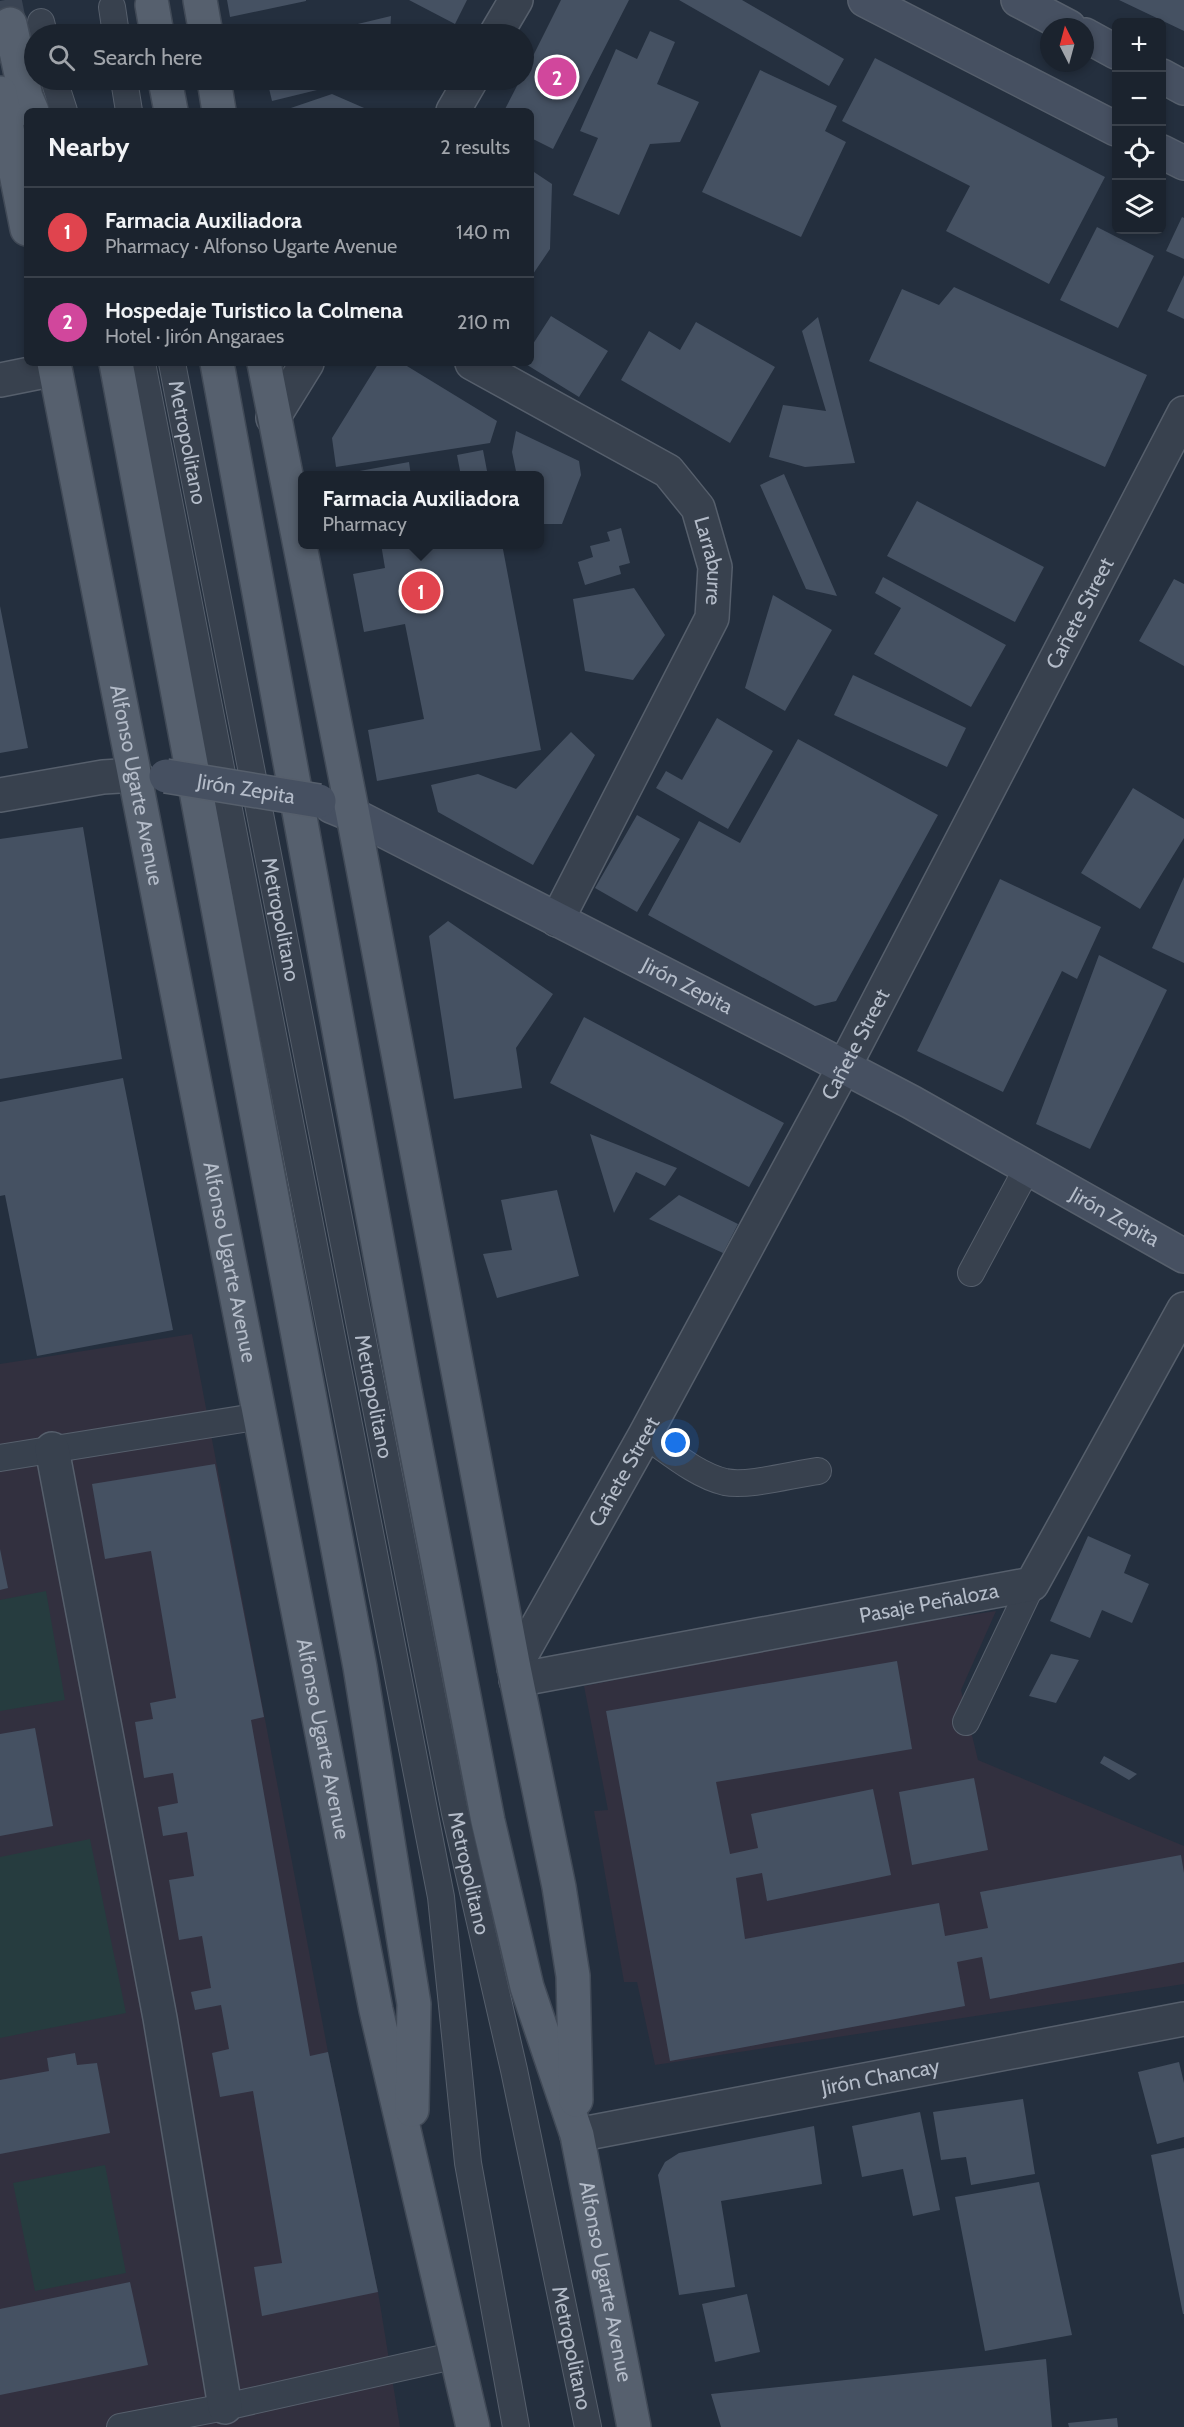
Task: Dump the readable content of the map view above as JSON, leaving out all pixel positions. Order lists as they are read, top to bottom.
{
  "streets": {
    "main road": ["Alfonso Ugarte Avenue"],
    "street": [
      "Larraburre",
      "Cañete Street",
      "Jirón Zepita",
      "Pasaje Peñaloza",
      "Jirón Chancay"
    ],
    "lane": ["Metropolitano"]
  },
  "crossings": [
    ["Larraburre", "Jirón Zepita"],
    ["Cañete Street", "Alfonso Ugarte Avenue"],
    ["Cañete Street", "Jirón Zepita"],
    ["Cañete Street", "Pasaje Peñaloza"],
    ["Alfonso Ugarte Avenue", "Jirón Zepita"],
    ["Alfonso Ugarte Avenue", "Pasaje Peñaloza"],
    ["Alfonso Ugarte Avenue", "Jirón Chancay"]
  ],
  "north": "top",
  "page": {
    "map_buttons": ["+", "−"],
    "search": "Search here",
    "pins": ["2", "1"],
    "heading": ["Nearby", "2 results"],
    "list": [
      {
        "mark": "1",
        "name": "Farmacia Auxiliadora",
        "note": "Pharmacy · Alfonso Ugarte Avenue",
        "value": "140 m"
      },
      {
        "mark": "2",
        "name": "Hospedaje Turistico la Colmena",
        "note": "Hotel · Jirón Angaraes",
        "value": "210 m"
      }
    ],
    "popup": ["Farmacia Auxiliadora", "Pharmacy"]
  }
}
